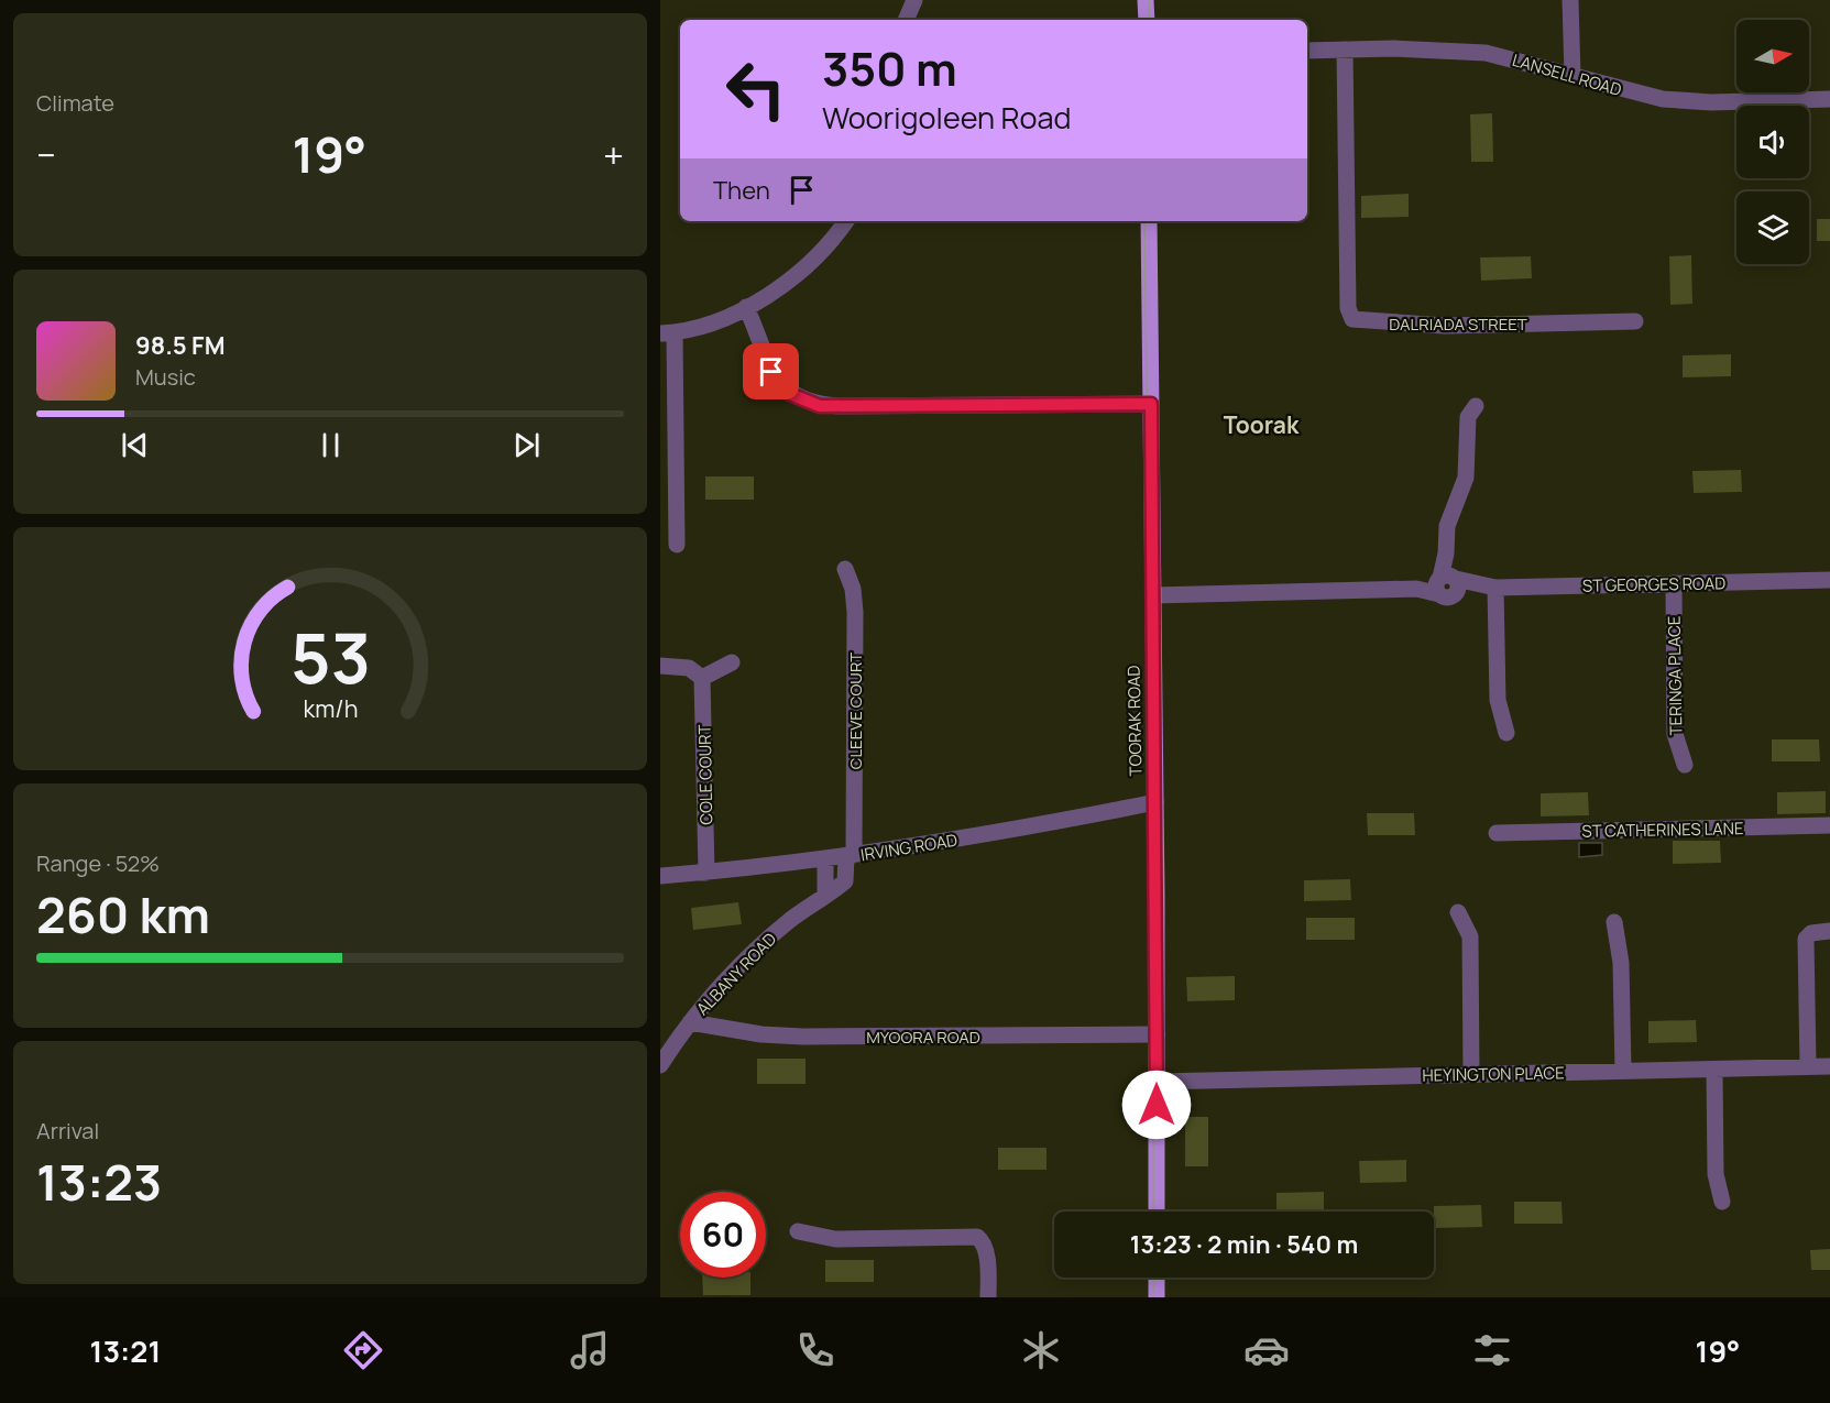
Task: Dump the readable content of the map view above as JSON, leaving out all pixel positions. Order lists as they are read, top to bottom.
{
  "streets": {
    "main road": ["TOORAK ROAD"],
    "street": [
      "LANSELL ROAD",
      "DALRIADA STREET",
      "ST GEORGES ROAD",
      "TERINGA PLACE",
      "CLEEVE COURT",
      "COLE COURT",
      "ST CATHERINES LANE",
      "IRVING ROAD",
      "ALBANY ROAD",
      "MYOORA ROAD",
      "HEYINGTON PLACE"
    ]
  },
  "crossings": [
    ["LANSELL ROAD", "DALRIADA STREET"],
    ["ST GEORGES ROAD", "TERINGA PLACE"],
    ["ST GEORGES ROAD", "TOORAK ROAD"],
    ["CLEEVE COURT", "IRVING ROAD"],
    ["CLEEVE COURT", "ALBANY ROAD"],
    ["TOORAK ROAD", "IRVING ROAD"],
    ["TOORAK ROAD", "MYOORA ROAD"],
    ["TOORAK ROAD", "HEYINGTON PLACE"],
    ["COLE COURT", "IRVING ROAD"],
    ["IRVING ROAD", "ALBANY ROAD"],
    ["ALBANY ROAD", "MYOORA ROAD"]
  ],
  "districts": ["Toorak"],
  "north": "right",
  "page": {
    "tile": [
      "Climate",
      ["Range · 52%", "260 km"],
      ["Arrival", "13:23"]
    ],
    "turn": ["350 m", "Woorigoleen Road"],
    "heat": ["−", "19°", "+"],
    "then": "Then",
    "song": ["98.5 FM", "Music"],
    "limit": "60",
    "trip": "13:23 · 2 min · 540 m",
    "tabs": ["13:21", "19°"],
    "gauge": ["53", "km/h"]
  }
}
